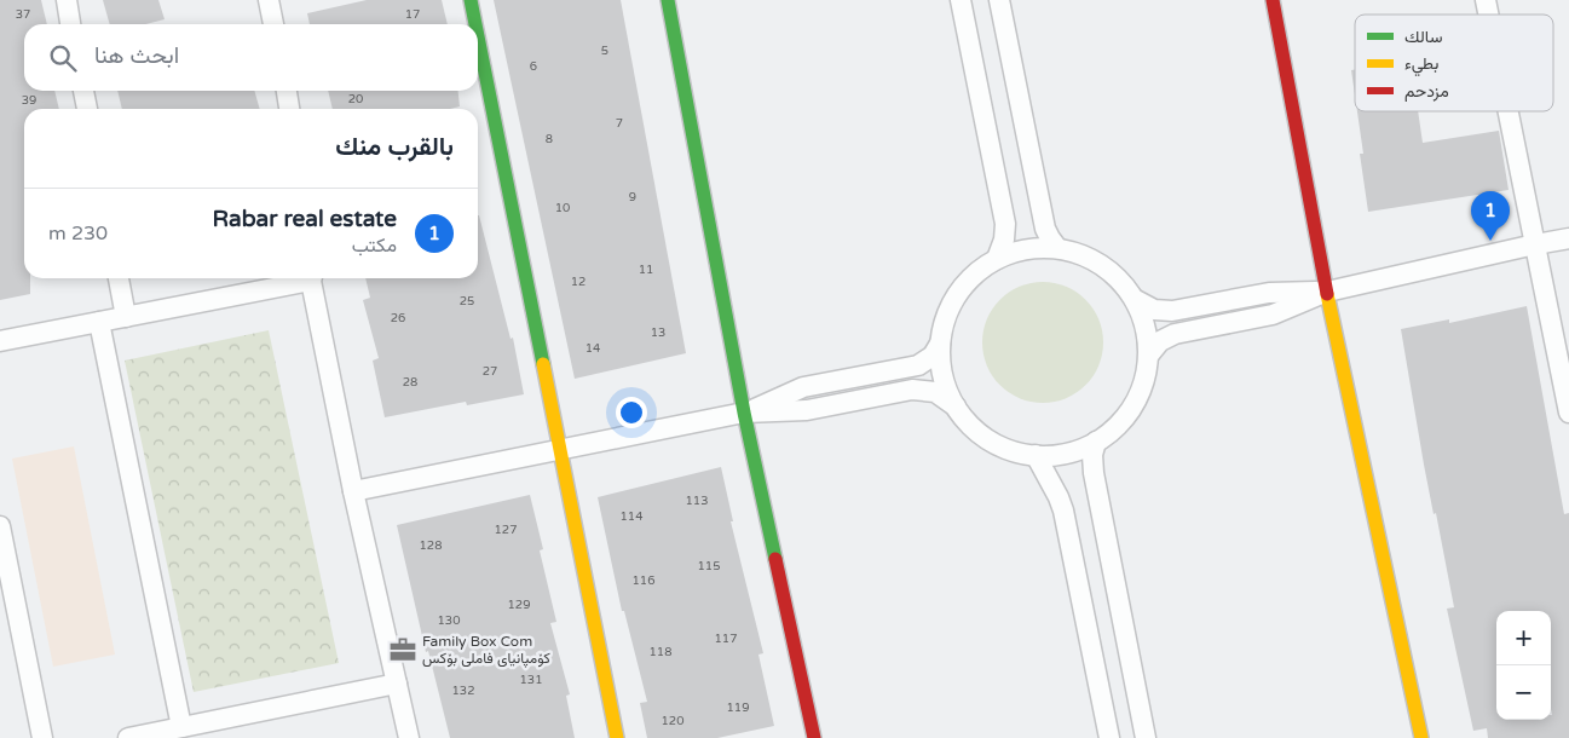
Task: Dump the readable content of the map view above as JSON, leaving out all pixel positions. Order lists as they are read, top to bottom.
{
  "places": {
    "office": ["Family Box Com کۆمپانیای فاملی بۆکس"]
  },
  "house_numbers": [
    "37",
    "17",
    "5",
    "6",
    "20",
    "39",
    "7",
    "8",
    "9",
    "10",
    "11",
    "12",
    "25",
    "26",
    "13",
    "14",
    "27",
    "28",
    "113",
    "114",
    "127",
    "128",
    "115",
    "116",
    "129",
    "130",
    "117",
    "118",
    "131",
    "132",
    "119",
    "120"
  ],
  "legend": ["سالك", "بطيء", "مزدحم"],
  "page": {
    "search": "ابحث هنا",
    "heading": "بالقرب منك",
    "list": [
      {
        "mark": "1",
        "name": "Rabar real estate",
        "note": "مكتب",
        "value": "230 m"
      }
    ],
    "pins": "1",
    "map_buttons": ["+", "−"]
  }
}
